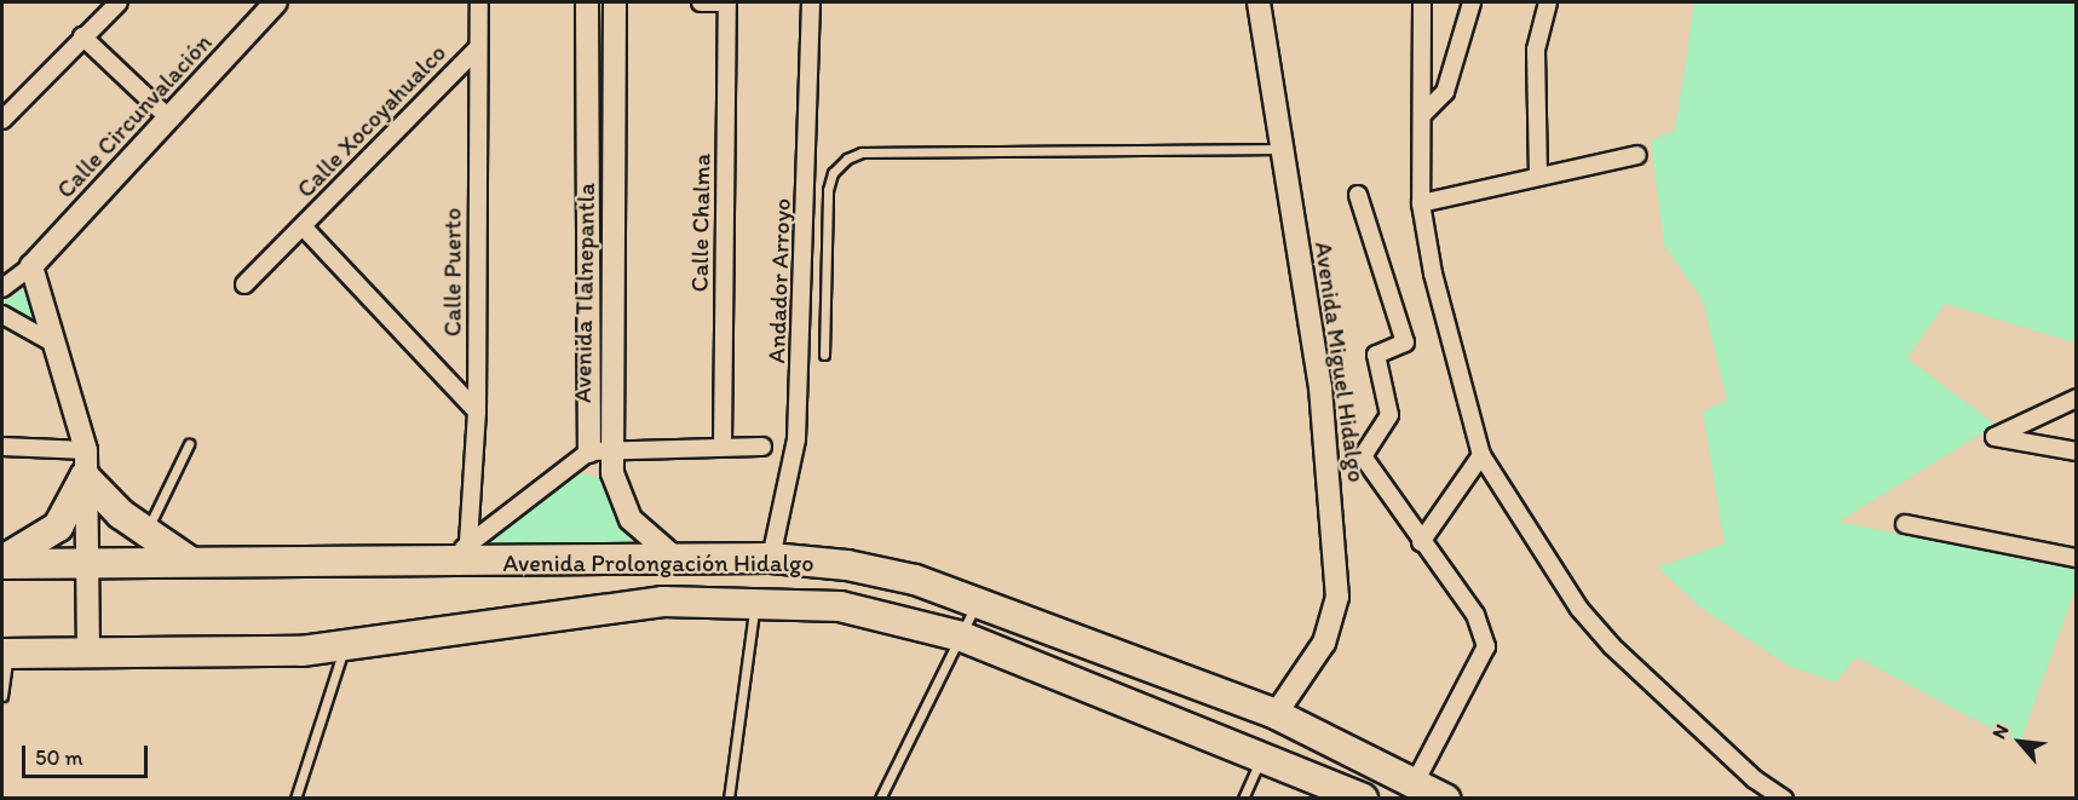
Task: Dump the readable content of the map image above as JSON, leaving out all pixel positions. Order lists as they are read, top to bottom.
{
  "streets": {
    "highway": ["Avenida Prolongación Hidalgo"],
    "street": [
      "Calle Circunvalación",
      "Calle Xocoyahualco",
      "Calle Chalma",
      "Calle Puerto",
      "Andador Arroyo",
      "Avenida Tlalnepantla",
      "Avenida Miguel Hidalgo"
    ]
  },
  "crossings": [
    ["Calle Xocoyahualco", "Calle Puerto"],
    ["Calle Puerto", "Avenida Prolongación Hidalgo"],
    ["Andador Arroyo", "Avenida Prolongación Hidalgo"],
    ["Avenida Tlalnepantla", "Avenida Prolongación Hidalgo"],
    ["Avenida Miguel Hidalgo", "Avenida Prolongación Hidalgo"]
  ],
  "scale_bar": "50 m",
  "north": "top left"
}
